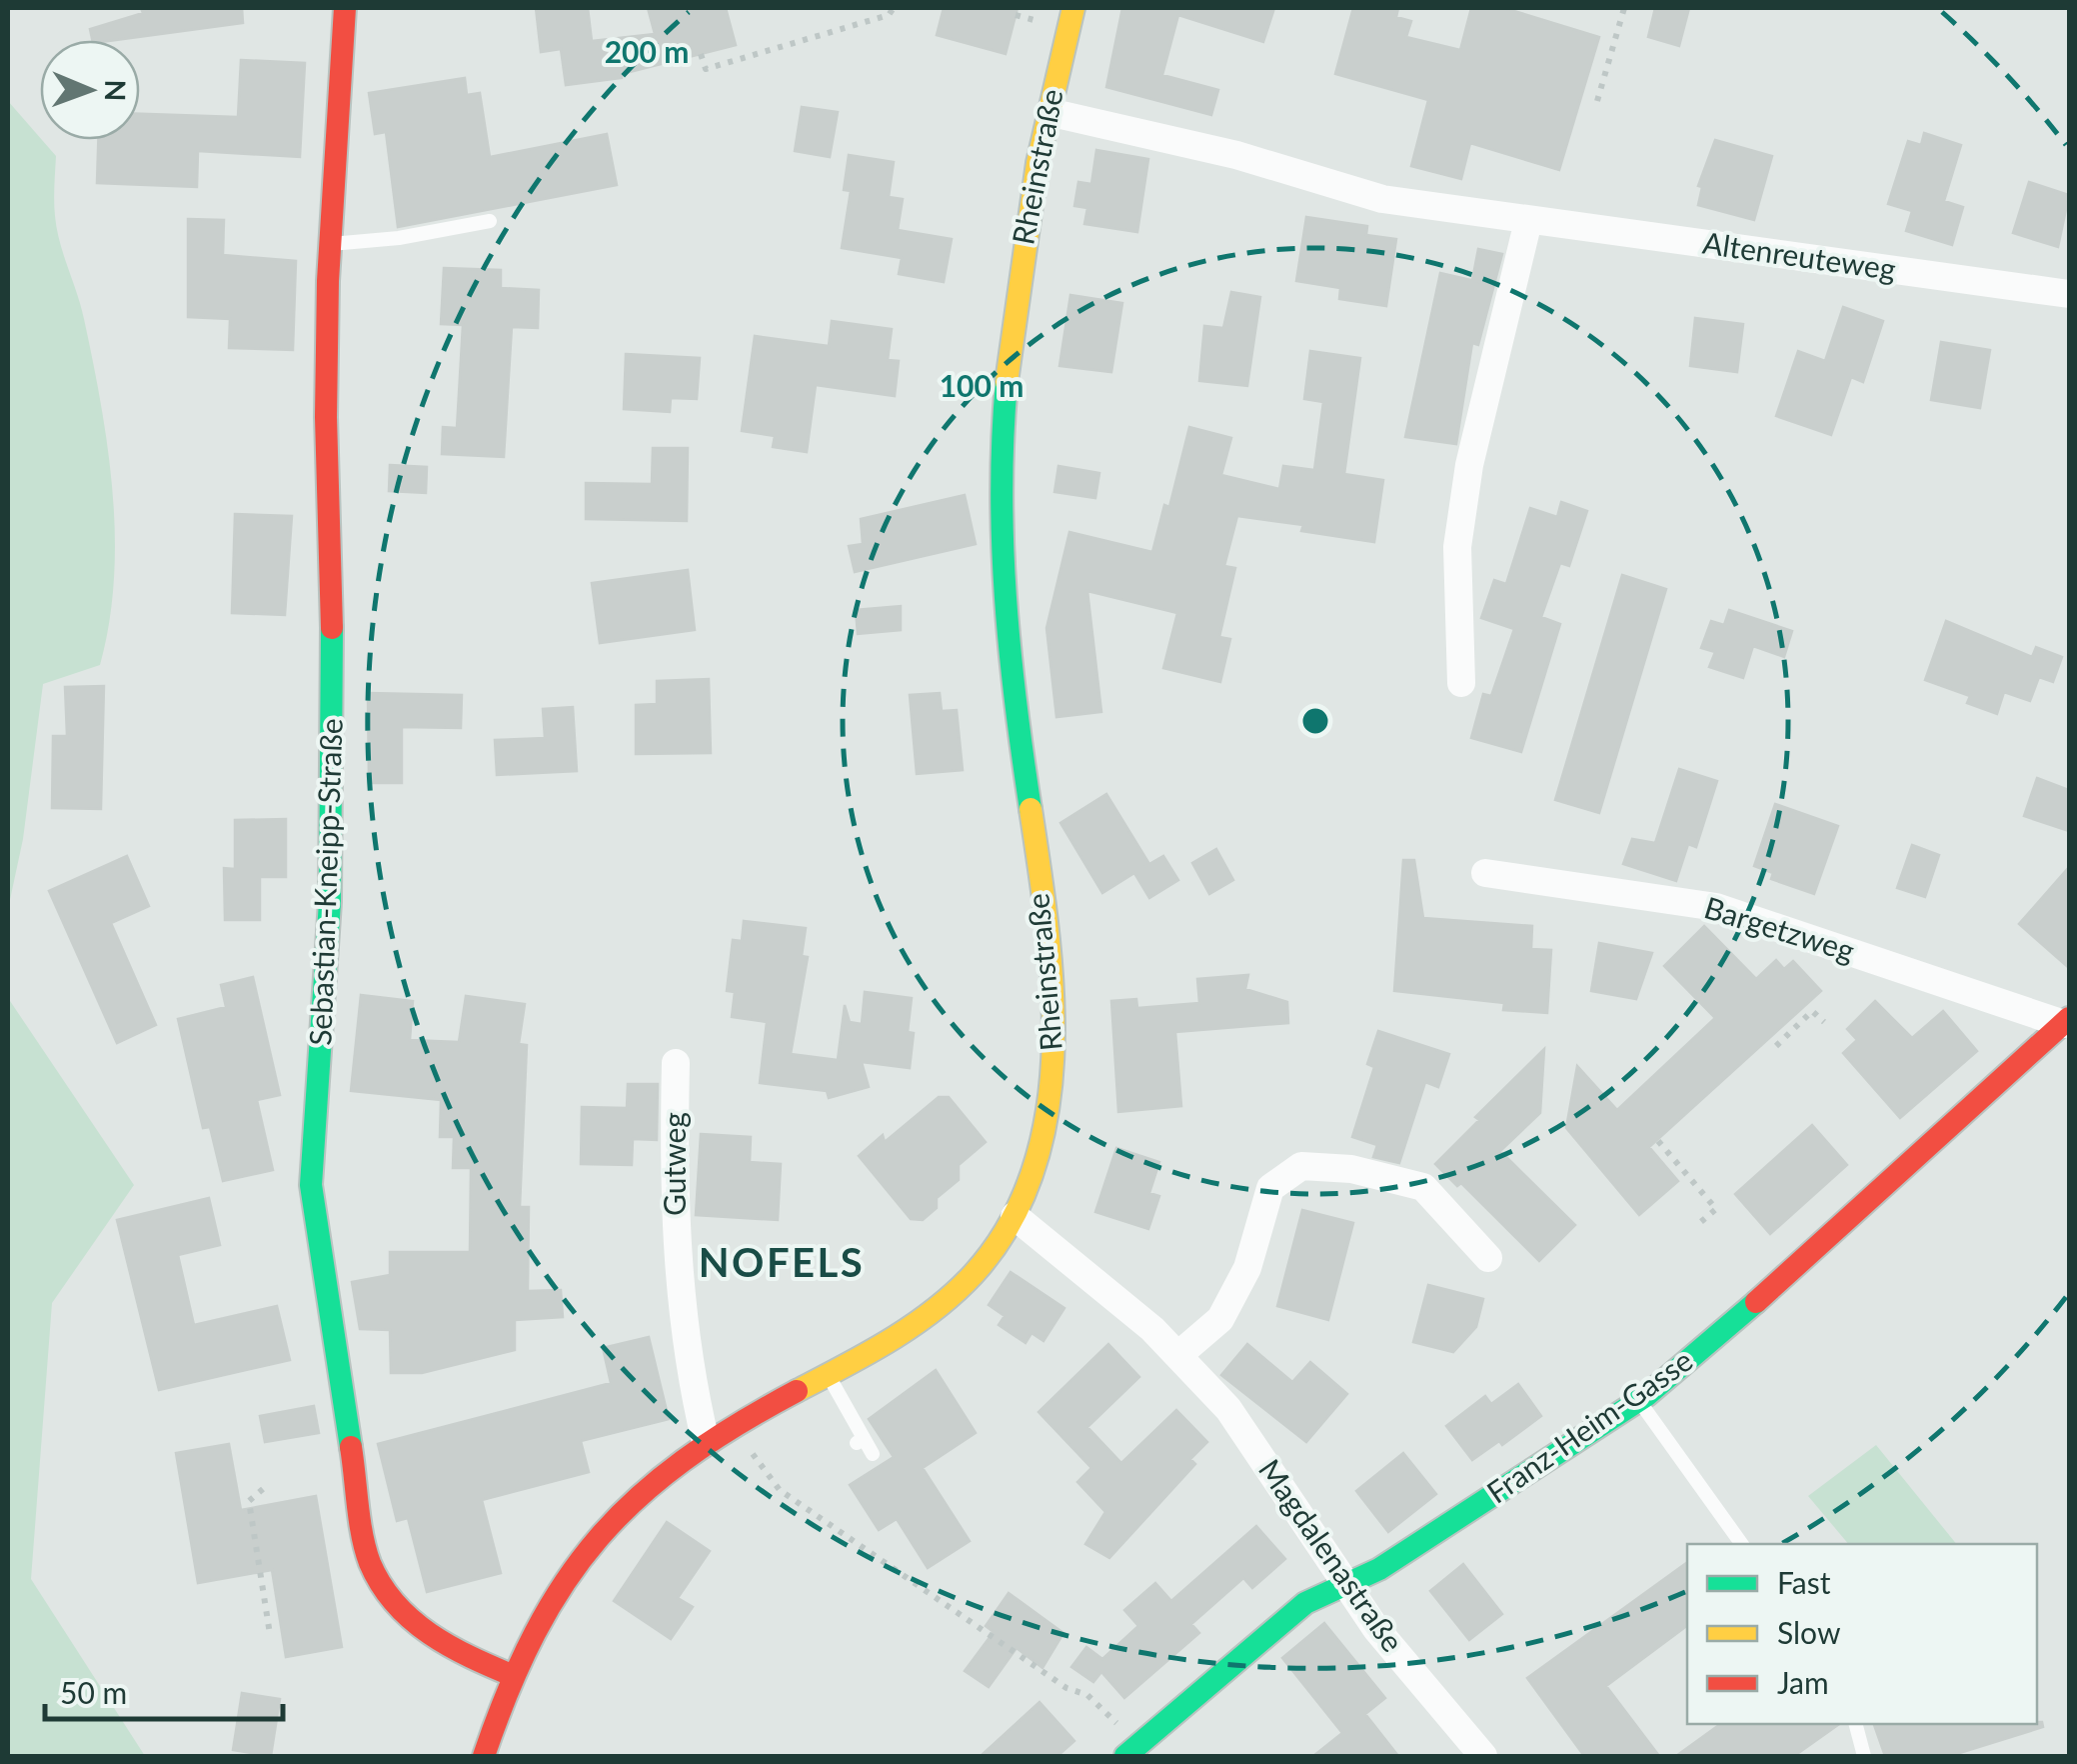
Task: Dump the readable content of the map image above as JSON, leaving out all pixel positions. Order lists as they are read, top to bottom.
{
  "streets": {
    "main road": ["Rheinstraße", "Sebastian-Kneipp-Straße", "Franz-Heim-Gasse"],
    "street": [
      "Altenreuteweg",
      "Bargetzweg",
      "Gutweg",
      "Magdalenastraße"
    ]
  },
  "crossings": [
    ["Rheinstraße", "Altenreuteweg"],
    ["Rheinstraße", "Sebastian-Kneipp-Straße"],
    ["Rheinstraße", "Gutweg"],
    ["Rheinstraße", "Magdalenastraße"],
    ["Bargetzweg", "Franz-Heim-Gasse"],
    ["Franz-Heim-Gasse", "Magdalenastraße"]
  ],
  "districts": ["NOFELS"],
  "legend": ["Fast", "Slow", "Jam"],
  "scale_bar": "50 m",
  "north": "right",
  "rings": ["200 m", "100 m"]
}
